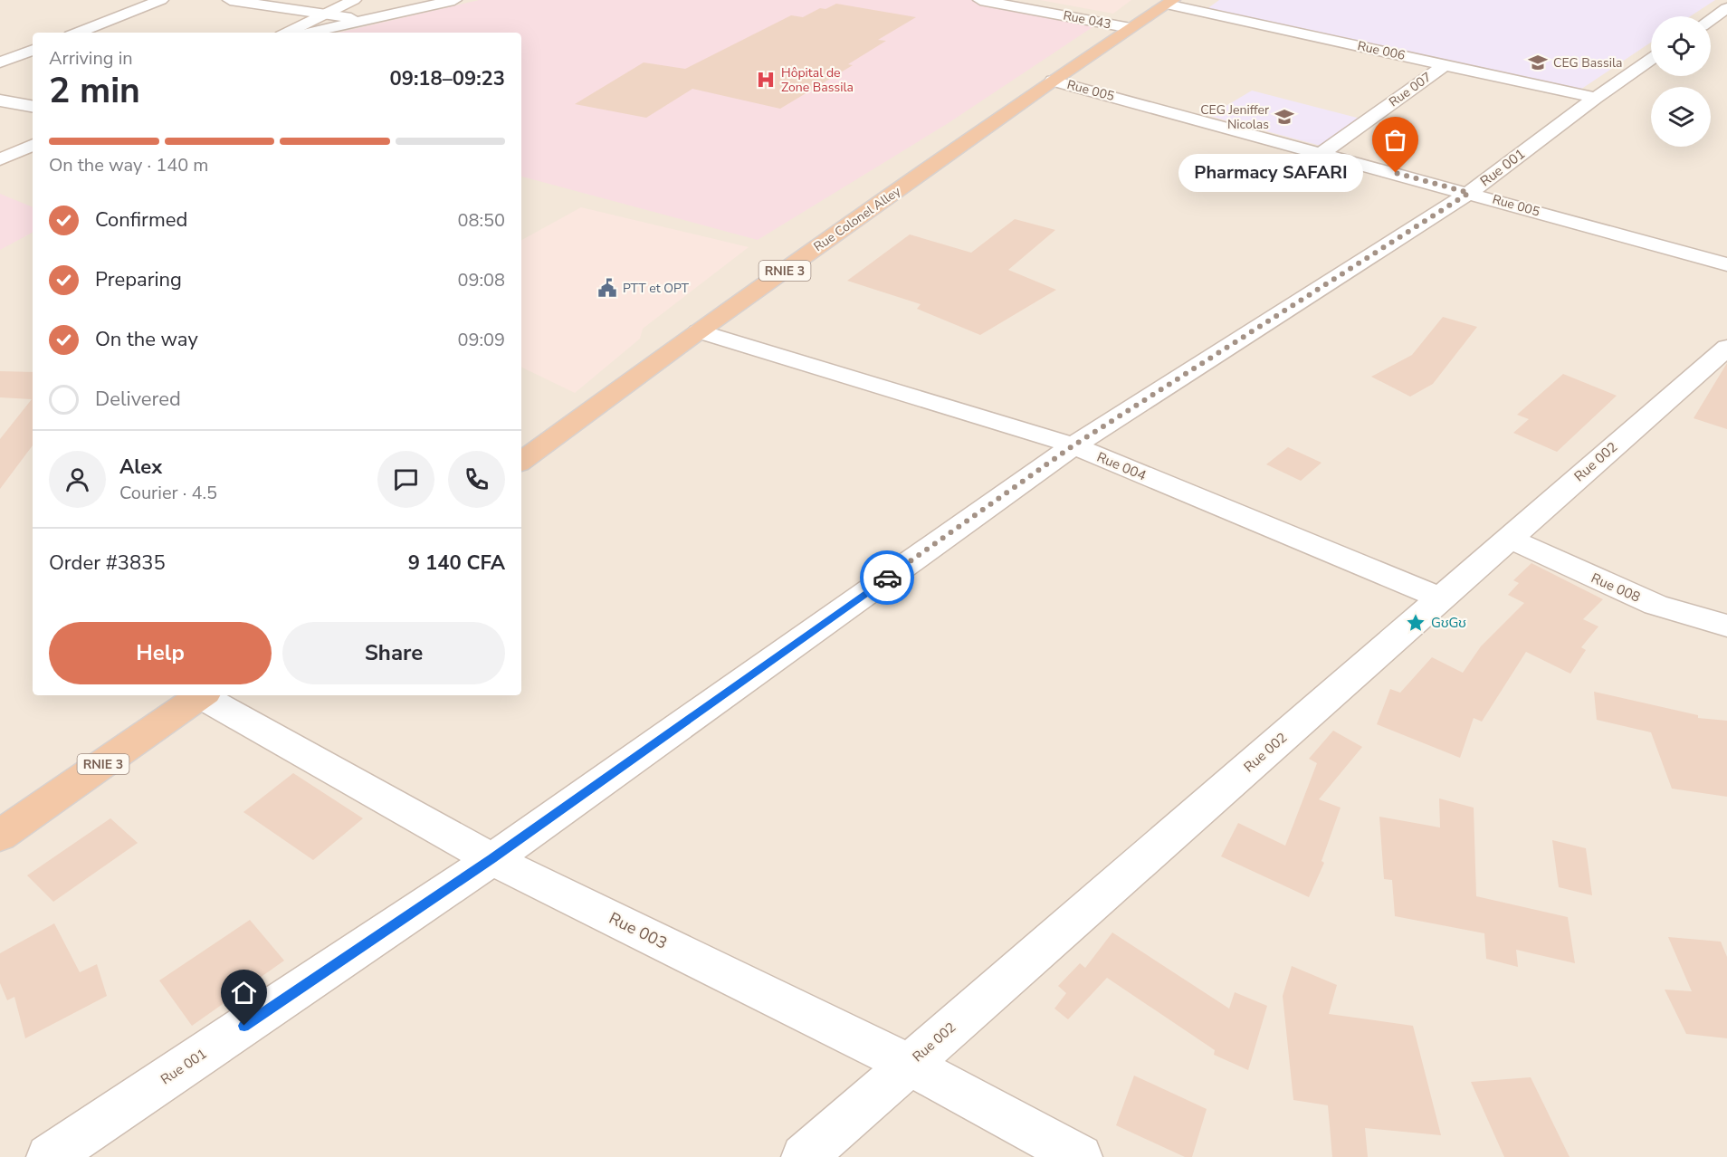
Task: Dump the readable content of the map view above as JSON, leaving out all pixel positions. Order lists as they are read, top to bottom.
{
  "streets": {
    "highway": ["Rue Colonel Alley", "RNIE 3"],
    "street": [
      "Rue 043",
      "Rue 006",
      "Rue 007",
      "Rue 005",
      "Rue 001",
      "Rue 002",
      "Rue 004",
      "Rue 008",
      "Rue 003"
    ]
  },
  "crossings": [
    ["Rue 043", "Rue Colonel Alley"],
    ["Rue 006", "Rue 007"],
    ["Rue 006", "Rue 001"],
    ["Rue 006", "Rue Colonel Alley"],
    ["Rue 007", "Rue 005"],
    ["Rue 005", "Rue 001"],
    ["Rue 005", "Rue Colonel Alley"],
    ["Rue 001", "Rue 004"],
    ["Rue 001", "Rue 003"],
    ["Rue Colonel Alley", "Rue 004"],
    ["Rue 002", "Rue 004"],
    ["Rue 002", "Rue 008"],
    ["Rue 002", "Rue 003"]
  ],
  "places": {
    "school or university": ["CEG Bassila", "CEG Jeniffer Nicolas"],
    "hospital": ["Hôpital de Zone Bassila"],
    "other": ["Pharmacy SAFARI"],
    "public building": ["PTT et OPT"],
    "place": ["GʊGʊ"]
  },
  "page": {
    "heading": ["2 min", "Arriving in", "09:18–09:23"],
    "panel": [
      "Alex",
      "Courier · 4.5",
      "Order #3835",
      "9 140 CFA"
    ],
    "bar": "On the way · 140 m",
    "bubble": "Pharmacy SAFARI",
    "list": [
      ["Confirmed", "08:50"],
      ["Preparing", "09:08"],
      ["On the way", "09:09"],
      "Delivered"
    ],
    "buttons": ["Help", "Share"]
  }
}
